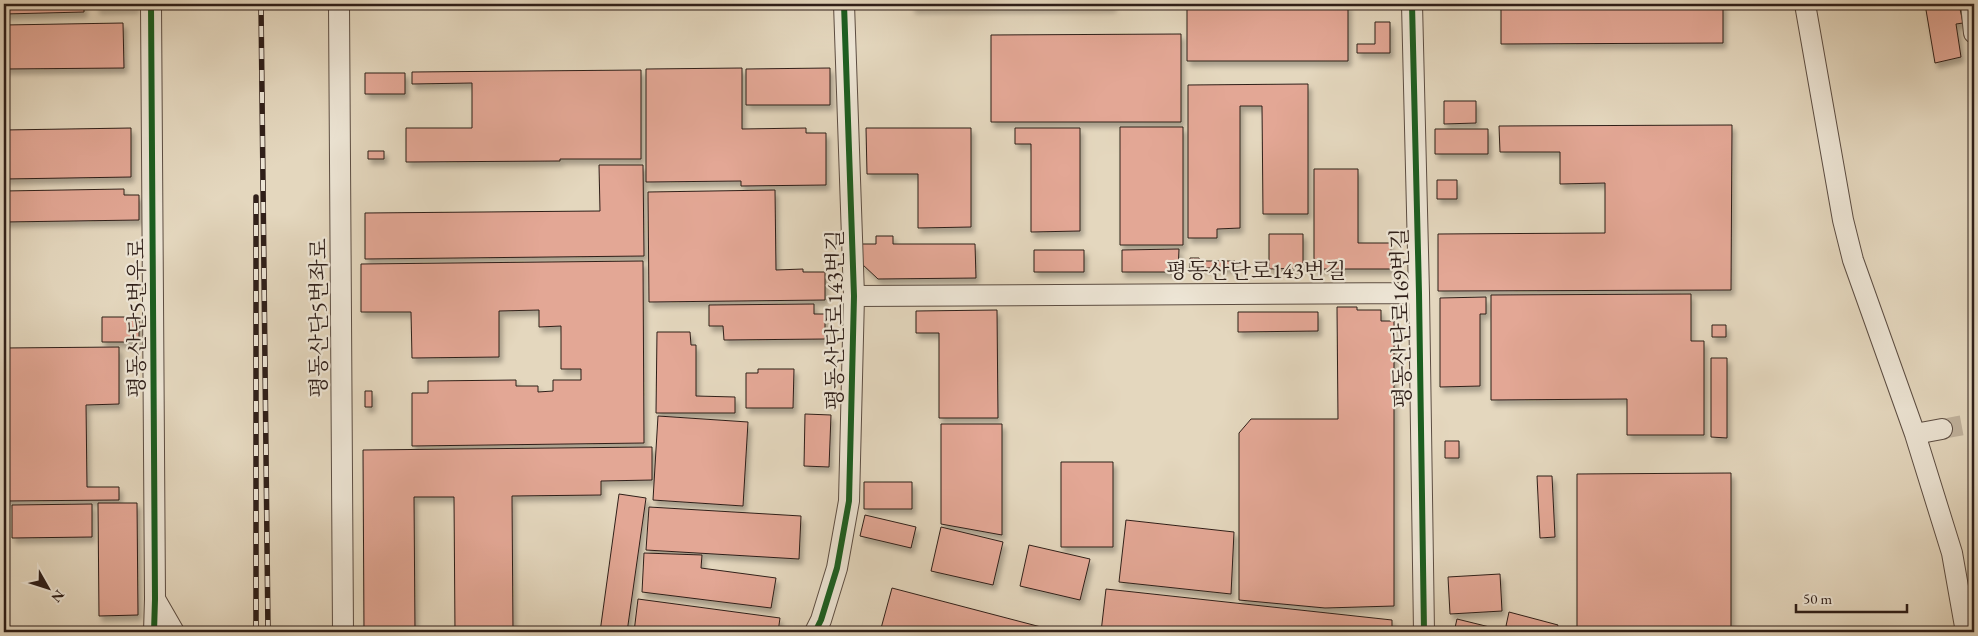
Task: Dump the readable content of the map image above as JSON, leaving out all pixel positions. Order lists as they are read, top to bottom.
{
  "streets": {
    "street": [
      "평동산단로143번길",
      "평동산단5번우로",
      "평동산단5번좌로",
      "평동산단로169번길"
    ]
  },
  "crossings": [
    ["평동산단로143번길", "평동산단로169번길"]
  ],
  "scale_bar": "50 m",
  "north": "bottom right"
}
